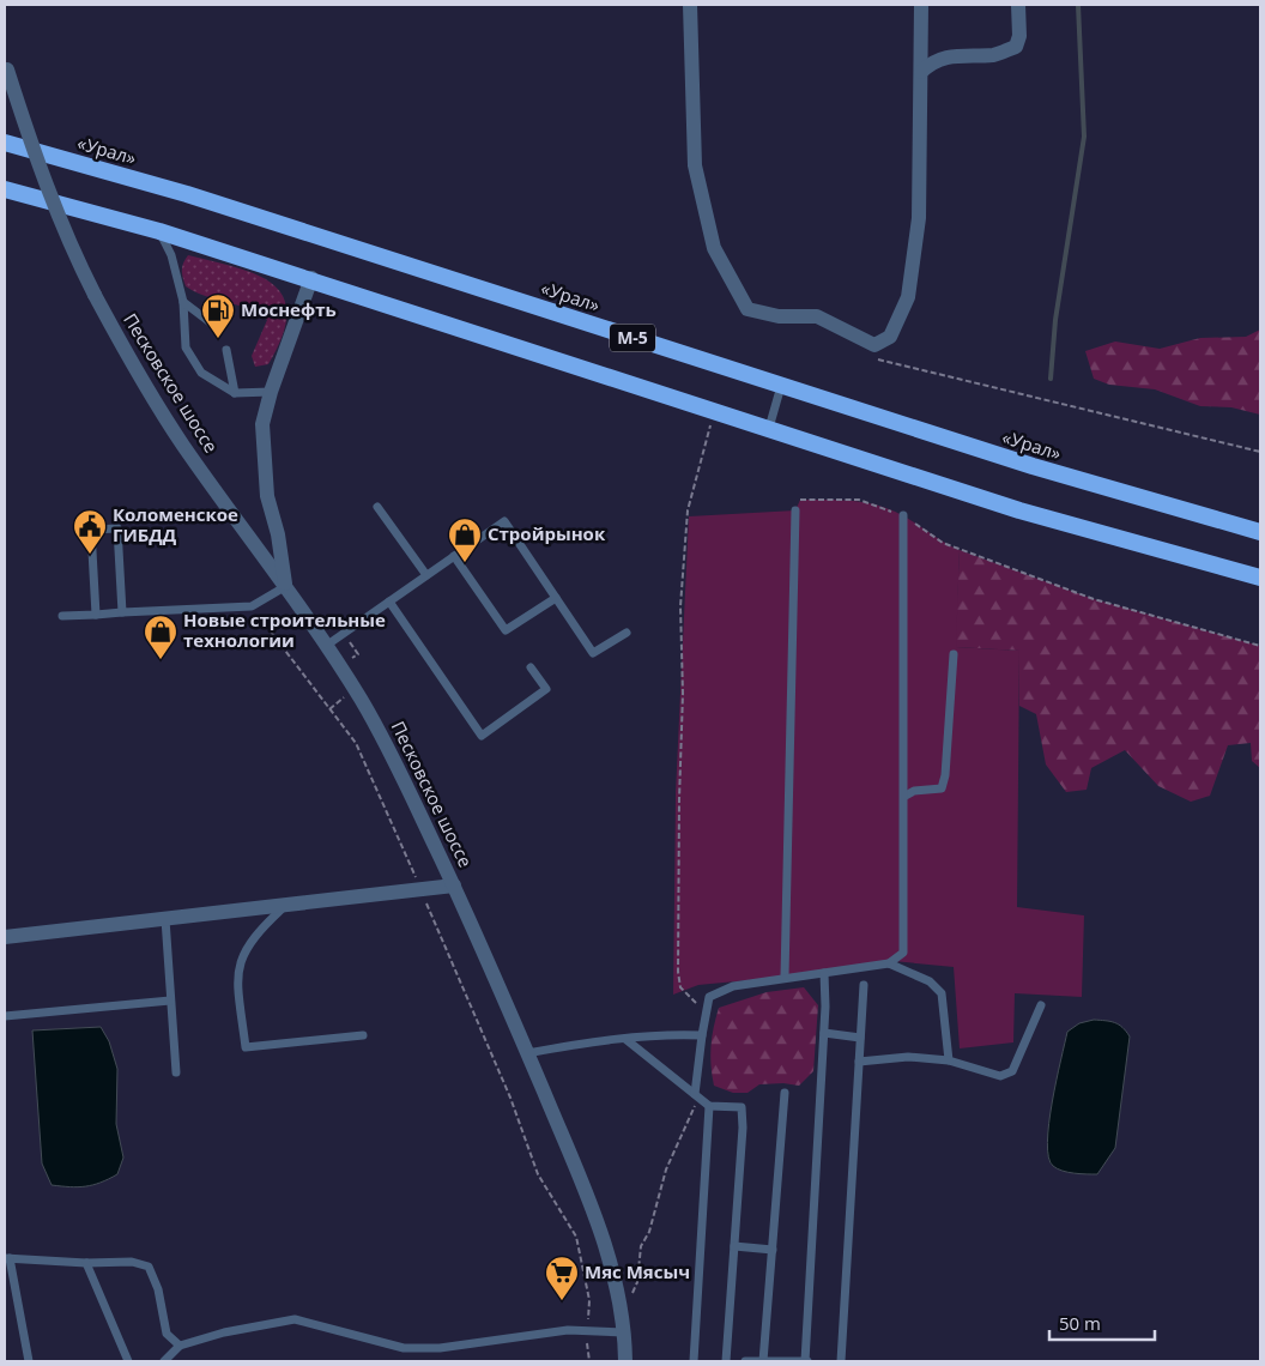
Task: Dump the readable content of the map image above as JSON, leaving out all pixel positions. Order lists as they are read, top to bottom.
{
  "streets": {
    "highway": ["«Урал»", "М-5"],
    "street": ["Песковское шоссе"]
  },
  "places": {
    "fuel station": ["Моснефть"],
    "public building": ["Коломенское ГИБДД"],
    "shop": ["Стройрынок", "Новые строительные технологии"],
    "supermarket": ["Мяс Мясыч"]
  },
  "scale_bar": "50 m"
}
